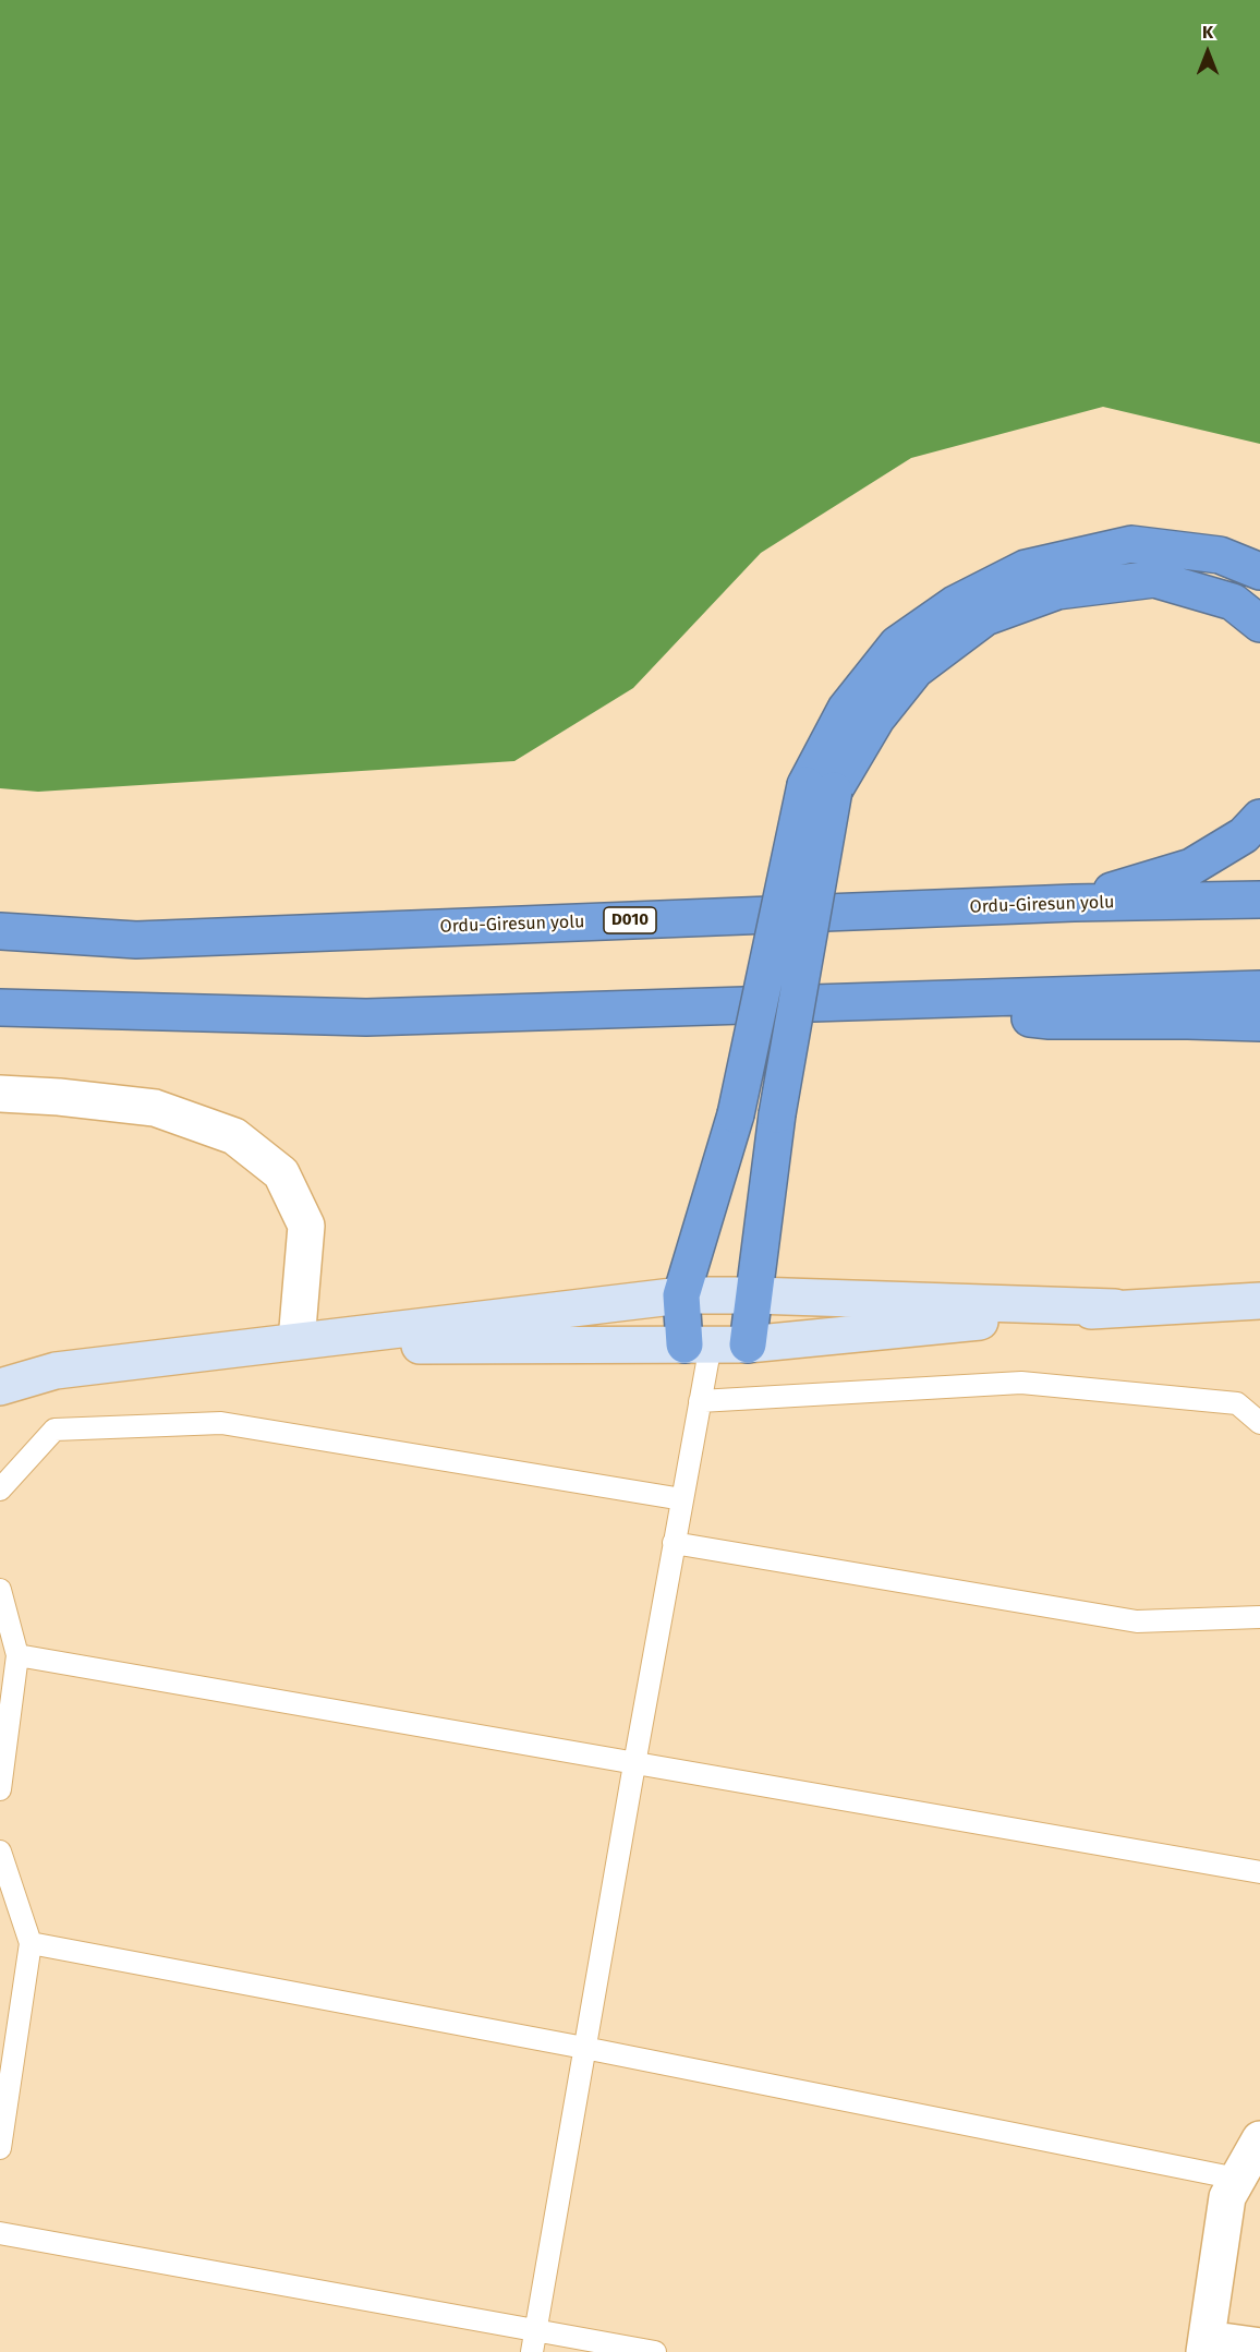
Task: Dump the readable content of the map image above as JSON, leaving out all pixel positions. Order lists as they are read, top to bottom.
{
  "streets": {
    "highway": ["Ordu-Giresun yolu", "D010"]
  },
  "north": "top"
}
